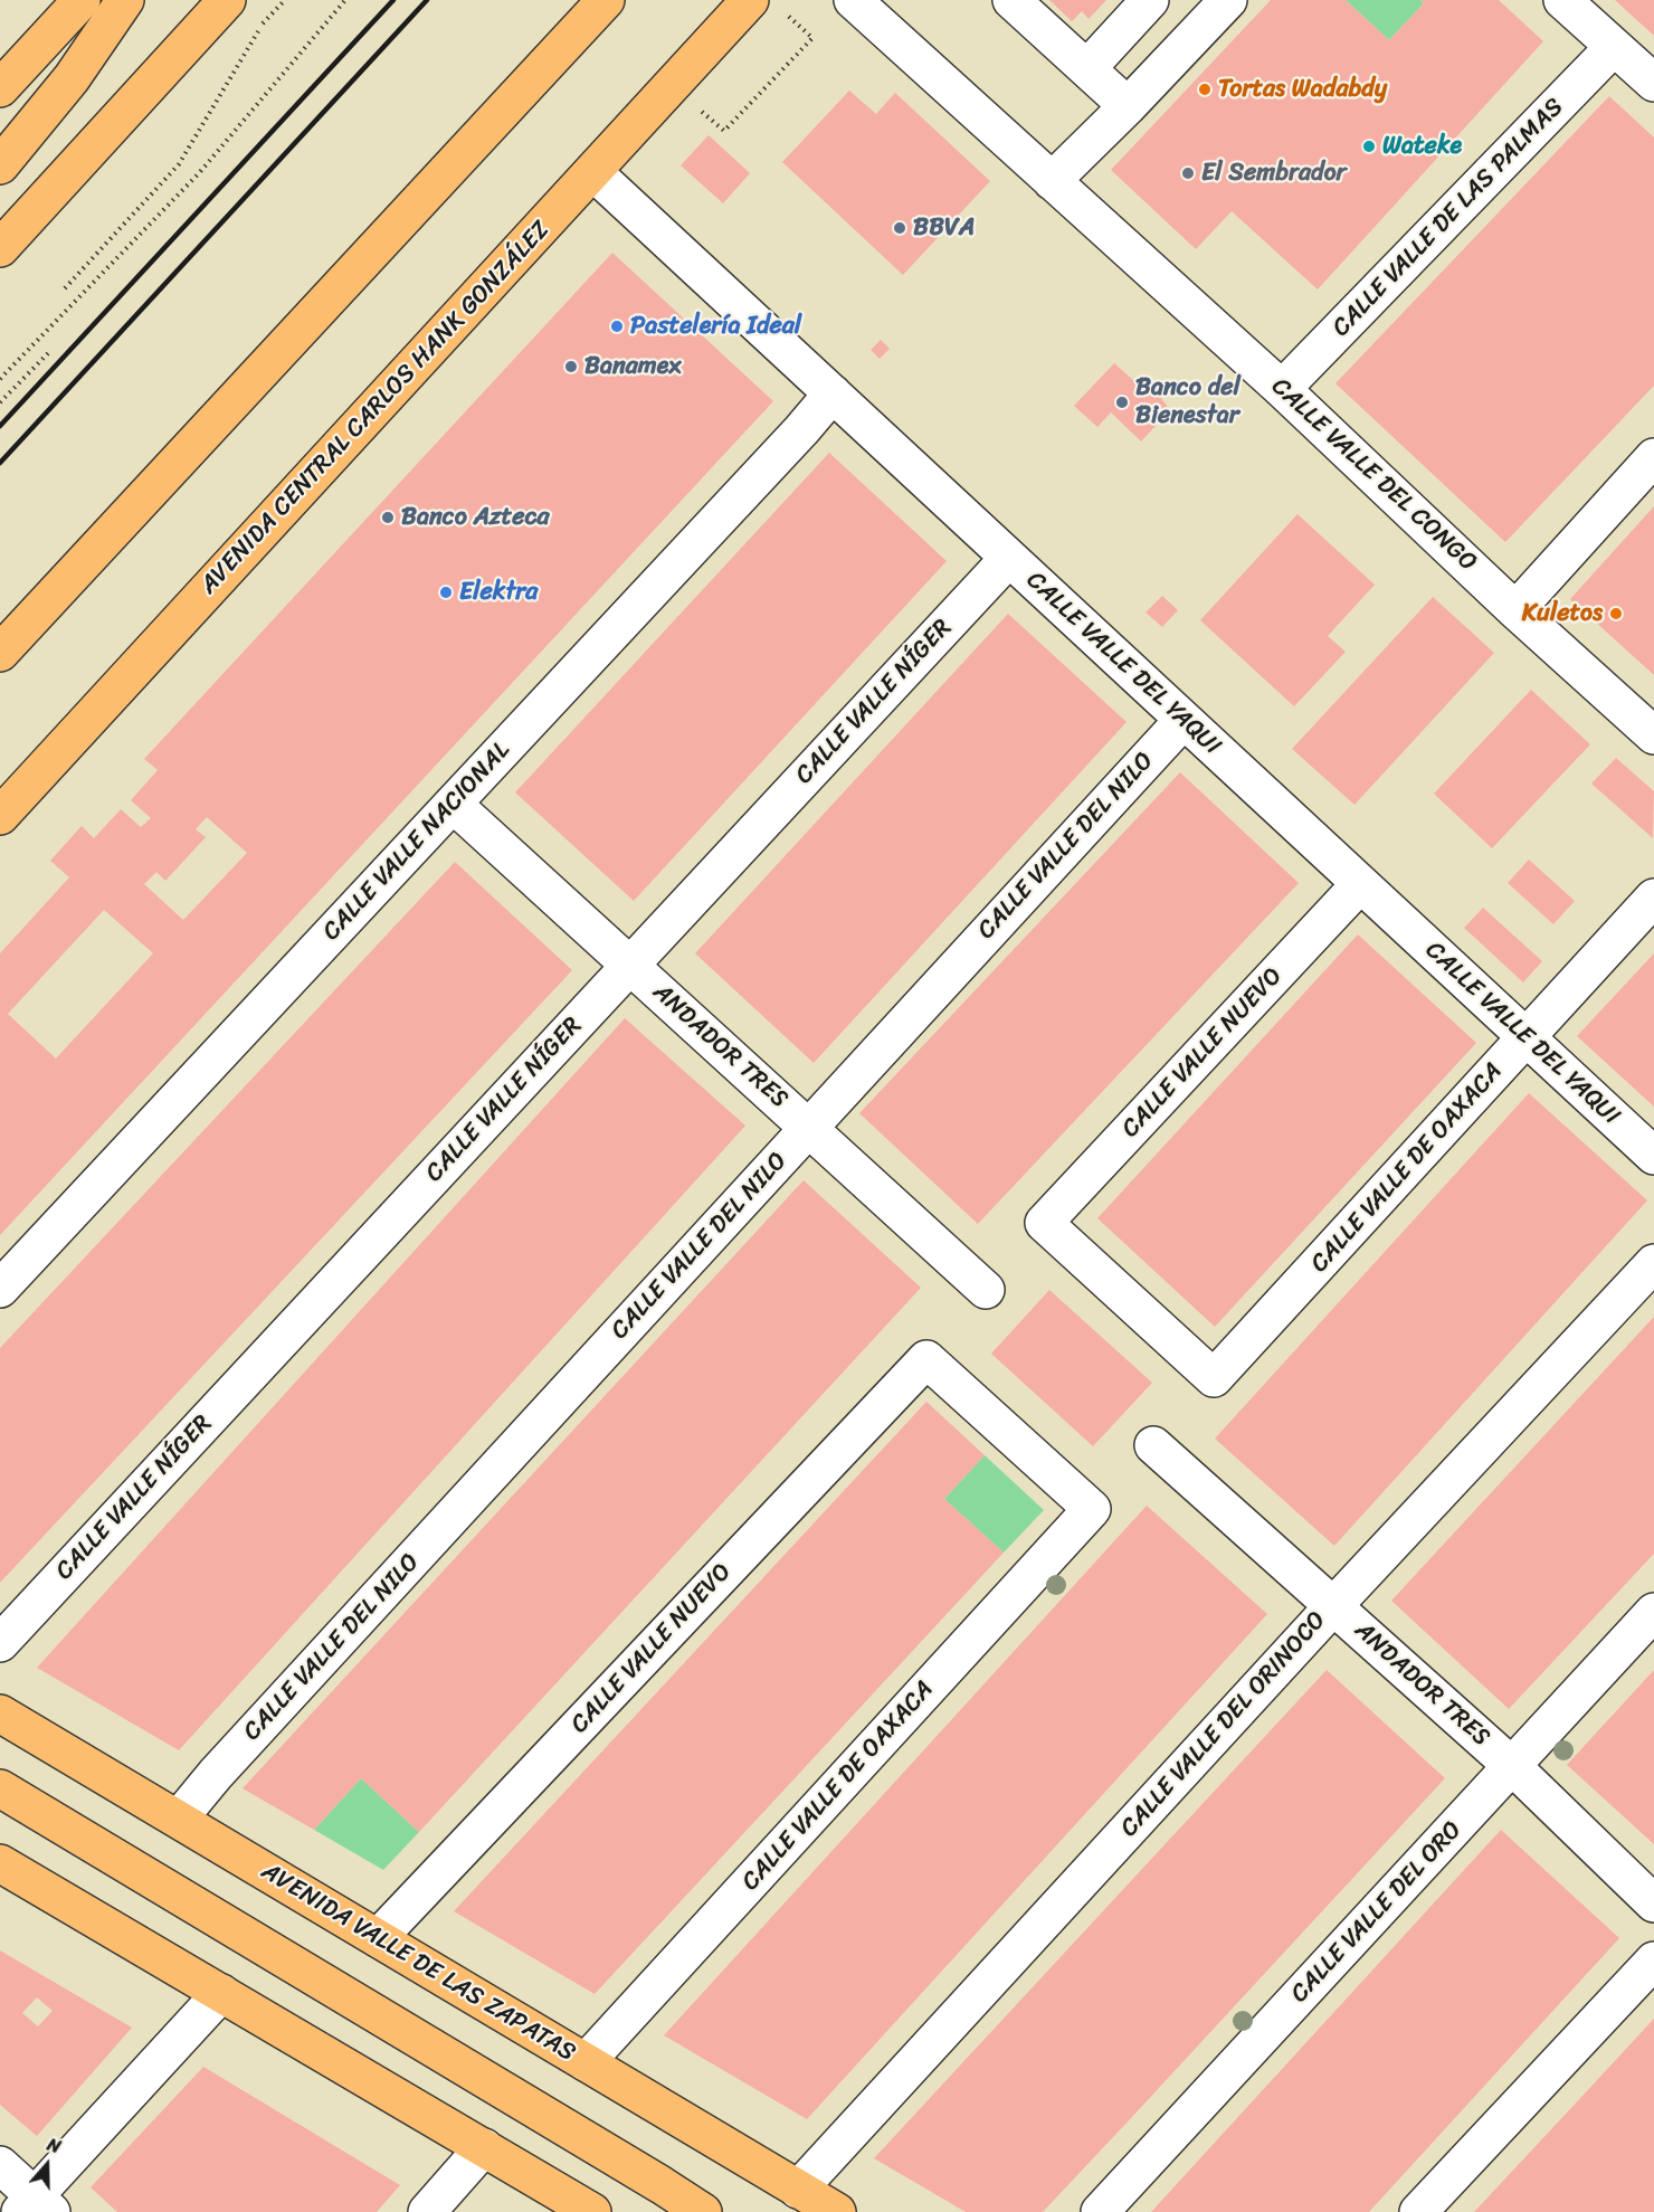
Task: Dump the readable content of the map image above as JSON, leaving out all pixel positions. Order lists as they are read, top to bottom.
{
  "streets": {
    "main road": ["AVENIDA CENTRAL CARLOS HANK GONZÁLEZ", "AVENIDA VALLE DE LAS ZAPATAS"],
    "street": [
      "CALLE VALLE DE LAS PALMAS",
      "CALLE VALLE DEL CONGO",
      "CALLE VALLE DEL YAQUI",
      "CALLE VALLE NÍGER",
      "CALLE VALLE NACIONAL",
      "CALLE VALLE DEL NILO",
      "ANDADOR TRES",
      "CALLE VALLE NUEVO",
      "CALLE VALLE DE OAXACA",
      "CALLE VALLE DEL ORINOCO",
      "CALLE VALLE DEL ORO"
    ]
  },
  "crossings": [
    ["CALLE VALLE DE LAS PALMAS", "CALLE VALLE DEL CONGO"],
    ["AVENIDA CENTRAL CARLOS HANK GONZÁLEZ", "CALLE VALLE DEL YAQUI"],
    ["CALLE VALLE DEL YAQUI", "CALLE VALLE NÍGER"],
    ["CALLE VALLE DEL YAQUI", "CALLE VALLE NACIONAL"],
    ["CALLE VALLE DEL YAQUI", "CALLE VALLE DEL NILO"],
    ["CALLE VALLE DEL YAQUI", "CALLE VALLE NUEVO"],
    ["CALLE VALLE DEL YAQUI", "CALLE VALLE DE OAXACA"],
    ["CALLE VALLE NÍGER", "ANDADOR TRES"],
    ["CALLE VALLE NACIONAL", "ANDADOR TRES"],
    ["CALLE VALLE DEL NILO", "ANDADOR TRES"],
    ["CALLE VALLE DEL NILO", "AVENIDA VALLE DE LAS ZAPATAS"],
    ["ANDADOR TRES", "CALLE VALLE DEL ORINOCO"],
    ["ANDADOR TRES", "CALLE VALLE DEL ORO"],
    ["CALLE VALLE NUEVO", "CALLE VALLE DE OAXACA"],
    ["CALLE VALLE NUEVO", "AVENIDA VALLE DE LAS ZAPATAS"],
    ["CALLE VALLE DE OAXACA", "AVENIDA VALLE DE LAS ZAPATAS"],
    ["CALLE VALLE DEL ORINOCO", "AVENIDA VALLE DE LAS ZAPATAS"]
  ],
  "places": [
    "Tortas Wadabdy",
    "Wateke",
    "El Sembrador",
    "BBVA",
    "Pastelería Ideal",
    "Banamex",
    "Banco del Bienestar",
    "Banco Azteca",
    "Elektra",
    "Kuletos"
  ],
  "north": "top"
}
